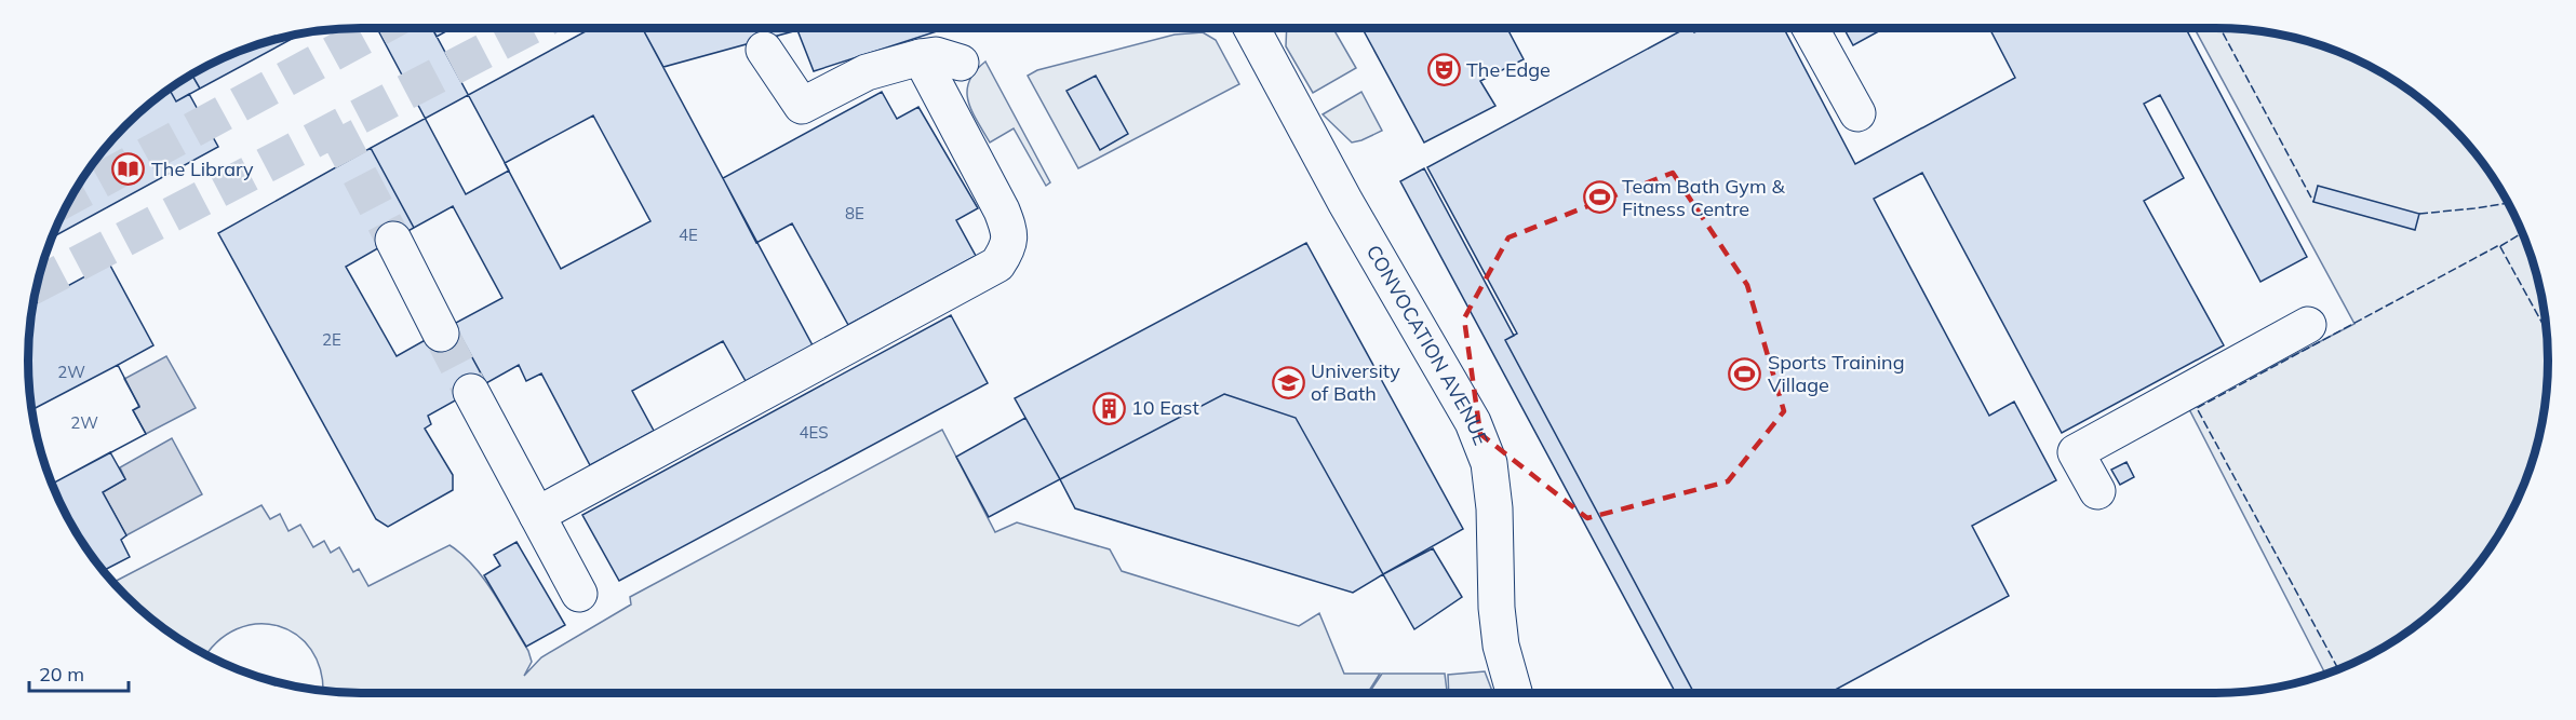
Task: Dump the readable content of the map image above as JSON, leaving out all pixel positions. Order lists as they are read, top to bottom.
{
  "streets": {
    "street": ["CONVOCATION AVENUE"]
  },
  "places": {
    "theatre": ["The Edge"],
    "library": ["The Library"],
    "sports": ["Team Bath Gym & Fitness Centre", "Sports Training Village"],
    "school or university": ["University of Bath"],
    "building": ["10 East"]
  },
  "house_numbers": [
    "8E",
    "4E",
    "2E",
    "2W",
    "2W",
    "4ES"
  ],
  "scale_bar": "20 m"
}
